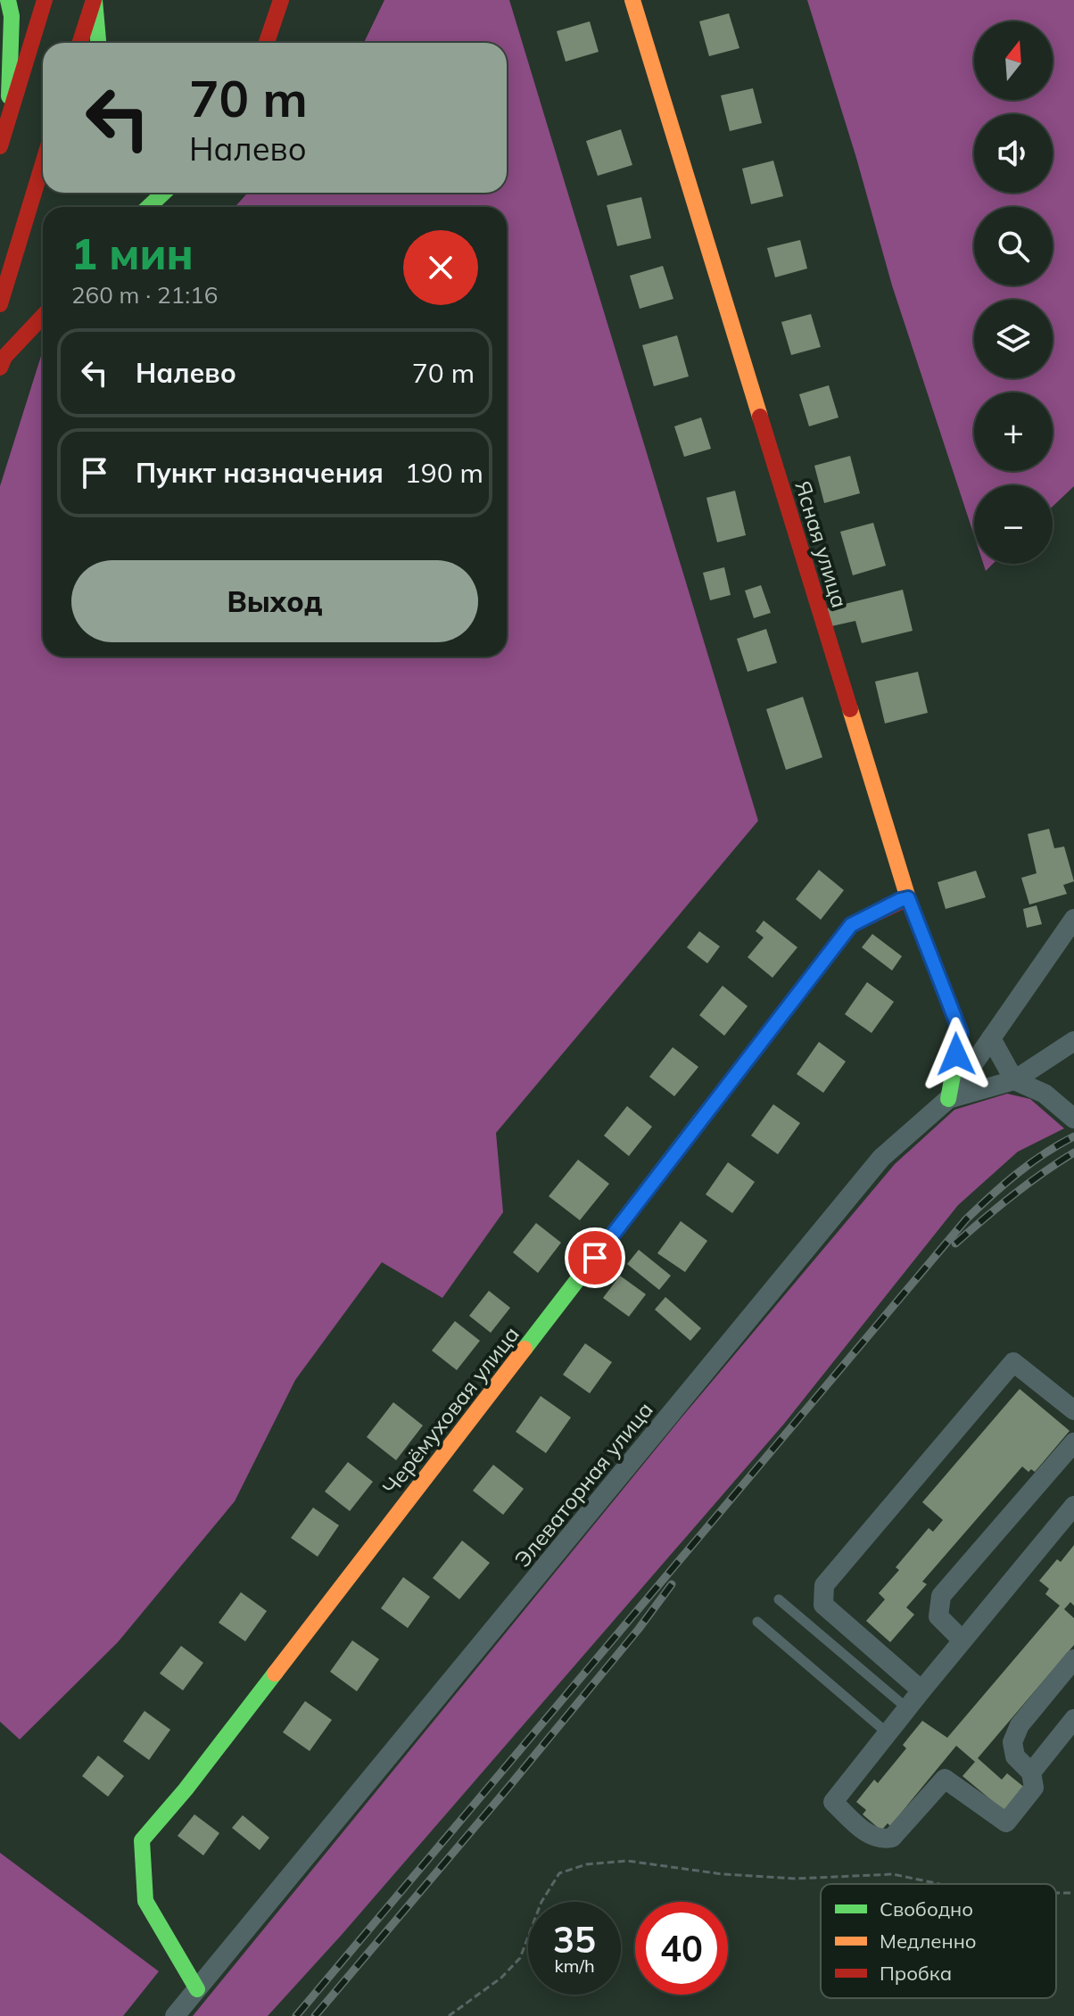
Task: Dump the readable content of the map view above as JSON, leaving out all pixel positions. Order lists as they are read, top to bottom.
{
  "streets": {
    "street": ["Ясная улица", "Черёмуховая улица", "Элеваторная улица"]
  },
  "crossings": [
    ["Ясная улица", "Черёмуховая улица"],
    ["Ясная улица", "Элеваторная улица"],
    ["Черёмуховая улица", "Элеваторная улица"]
  ],
  "legend": ["Свободно", "Медленно", "Пробка"],
  "north": "top",
  "page": {
    "map_buttons": ["+", "−"],
    "turn": ["70 m", "Налево"],
    "heading": ["1 мин", "260 m · 21:16"],
    "list": [
      {
        "name": "Налево",
        "value": "70 m"
      },
      {
        "name": "Пункт назначения",
        "value": "190 m"
      }
    ],
    "buttons": "Выход",
    "speed": "35 km/h",
    "limit": "40"
  }
}
